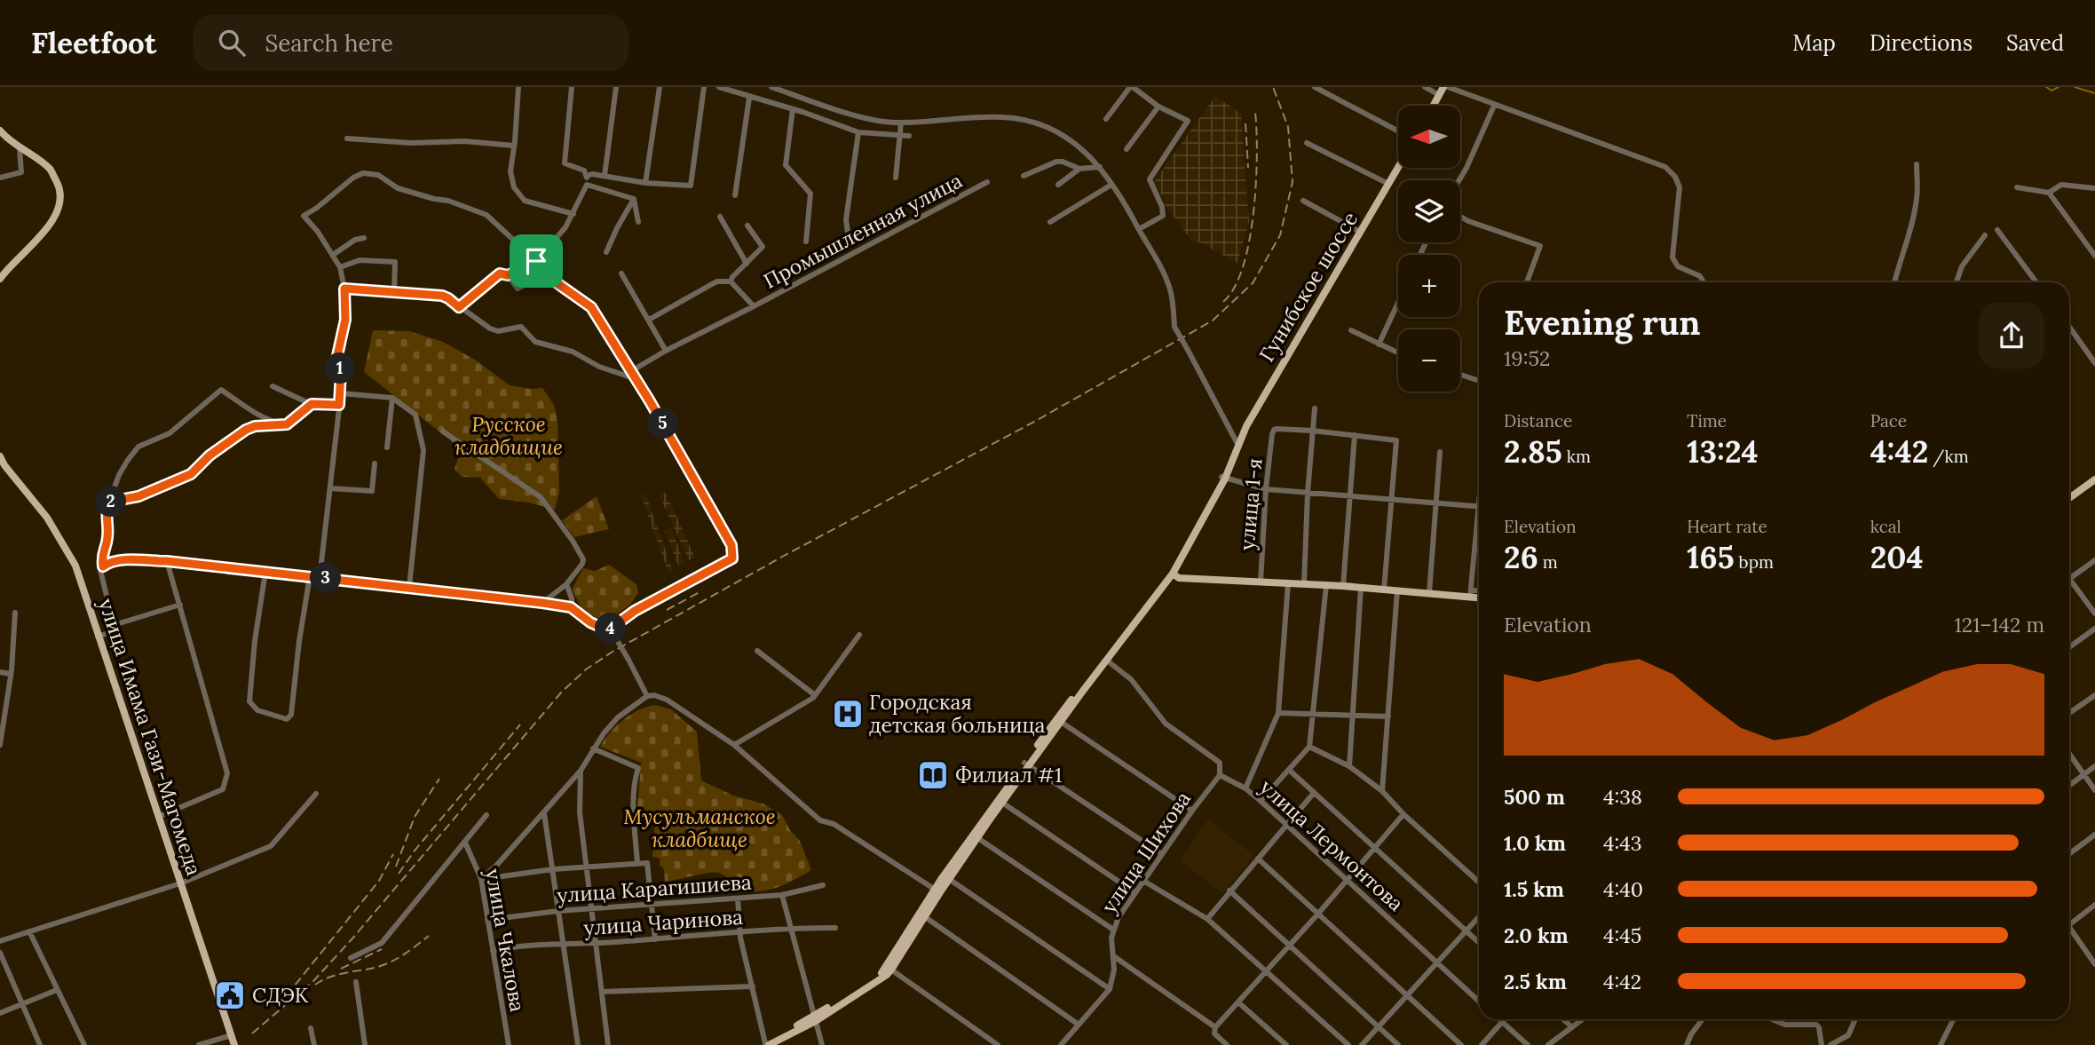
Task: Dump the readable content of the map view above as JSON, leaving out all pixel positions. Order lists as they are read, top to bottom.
{
  "streets": {
    "main road": ["Гунибское шоссе", "улица Имама Гази-Магомеда"],
    "street": [
      "Промышленная улица",
      "улица 1-я",
      "улица Лермонтова",
      "улица Шихова",
      "улица Карагишиева",
      "улица Чаринова",
      "улица Чкалова"
    ]
  },
  "crossings": [
    ["улица Лермонтова", "улица Шихова"],
    ["улица Карагишиева", "улица Чкалова"],
    ["улица Чаринова", "улица Чкалова"]
  ],
  "parks": ["Русское кладбищие", "Мусульманское кладбище"],
  "places": {
    "hospital": ["Городская детская больница"],
    "library": ["Филиал #1"],
    "public building": ["СДЭК"]
  },
  "north": "left",
  "page": {
    "header": "Fleetfoot",
    "search": "Search here",
    "nav": ["Map", "Directions", "Saved"],
    "map_buttons": ["+", "−"],
    "heading": ["Evening run", "19:52"],
    "pins": [
      "1",
      "5",
      "2",
      "3",
      "4"
    ],
    "stats": [
      ["Distance", "2.85 km"],
      ["Time", "13:24"],
      ["Pace", "4:42 /km"],
      ["Elevation", "26 m"],
      ["Heart rate", "165 bpm"],
      ["kcal", "204"]
    ],
    "chart": ["Elevation", "121–142 m"],
    "list": [
      {
        "name": "500 m",
        "note": "4:38"
      },
      {
        "name": "1.0 km",
        "note": "4:43"
      },
      {
        "name": "1.5 km",
        "note": "4:40"
      },
      {
        "name": "2.0 km",
        "note": "4:45"
      },
      {
        "name": "2.5 km",
        "note": "4:42"
      }
    ]
  }
}
